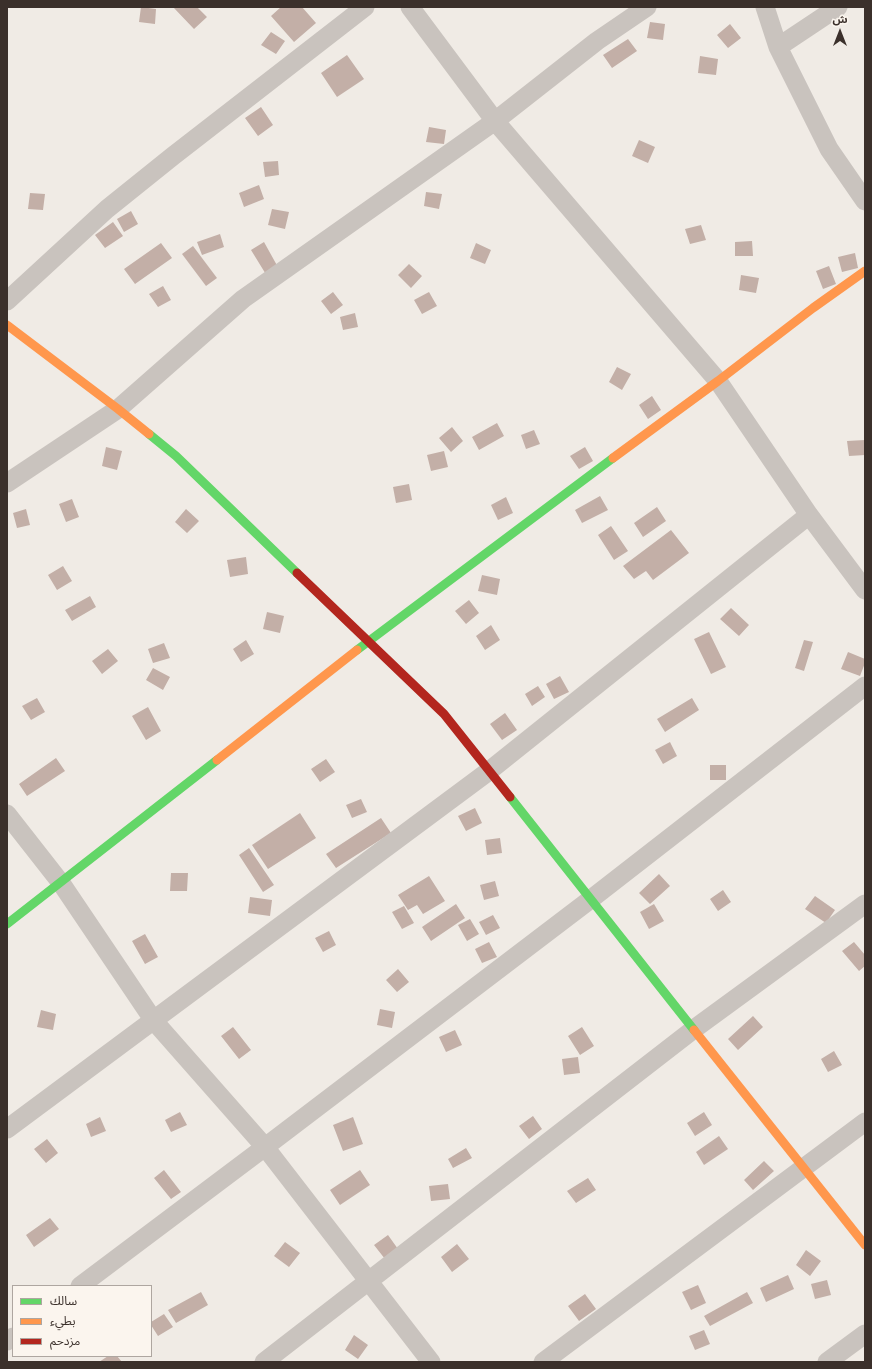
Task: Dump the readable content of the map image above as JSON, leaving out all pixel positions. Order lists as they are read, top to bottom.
{
  "legend": ["سالك", "بطيء", "مزدحم"],
  "north": "top"
}
